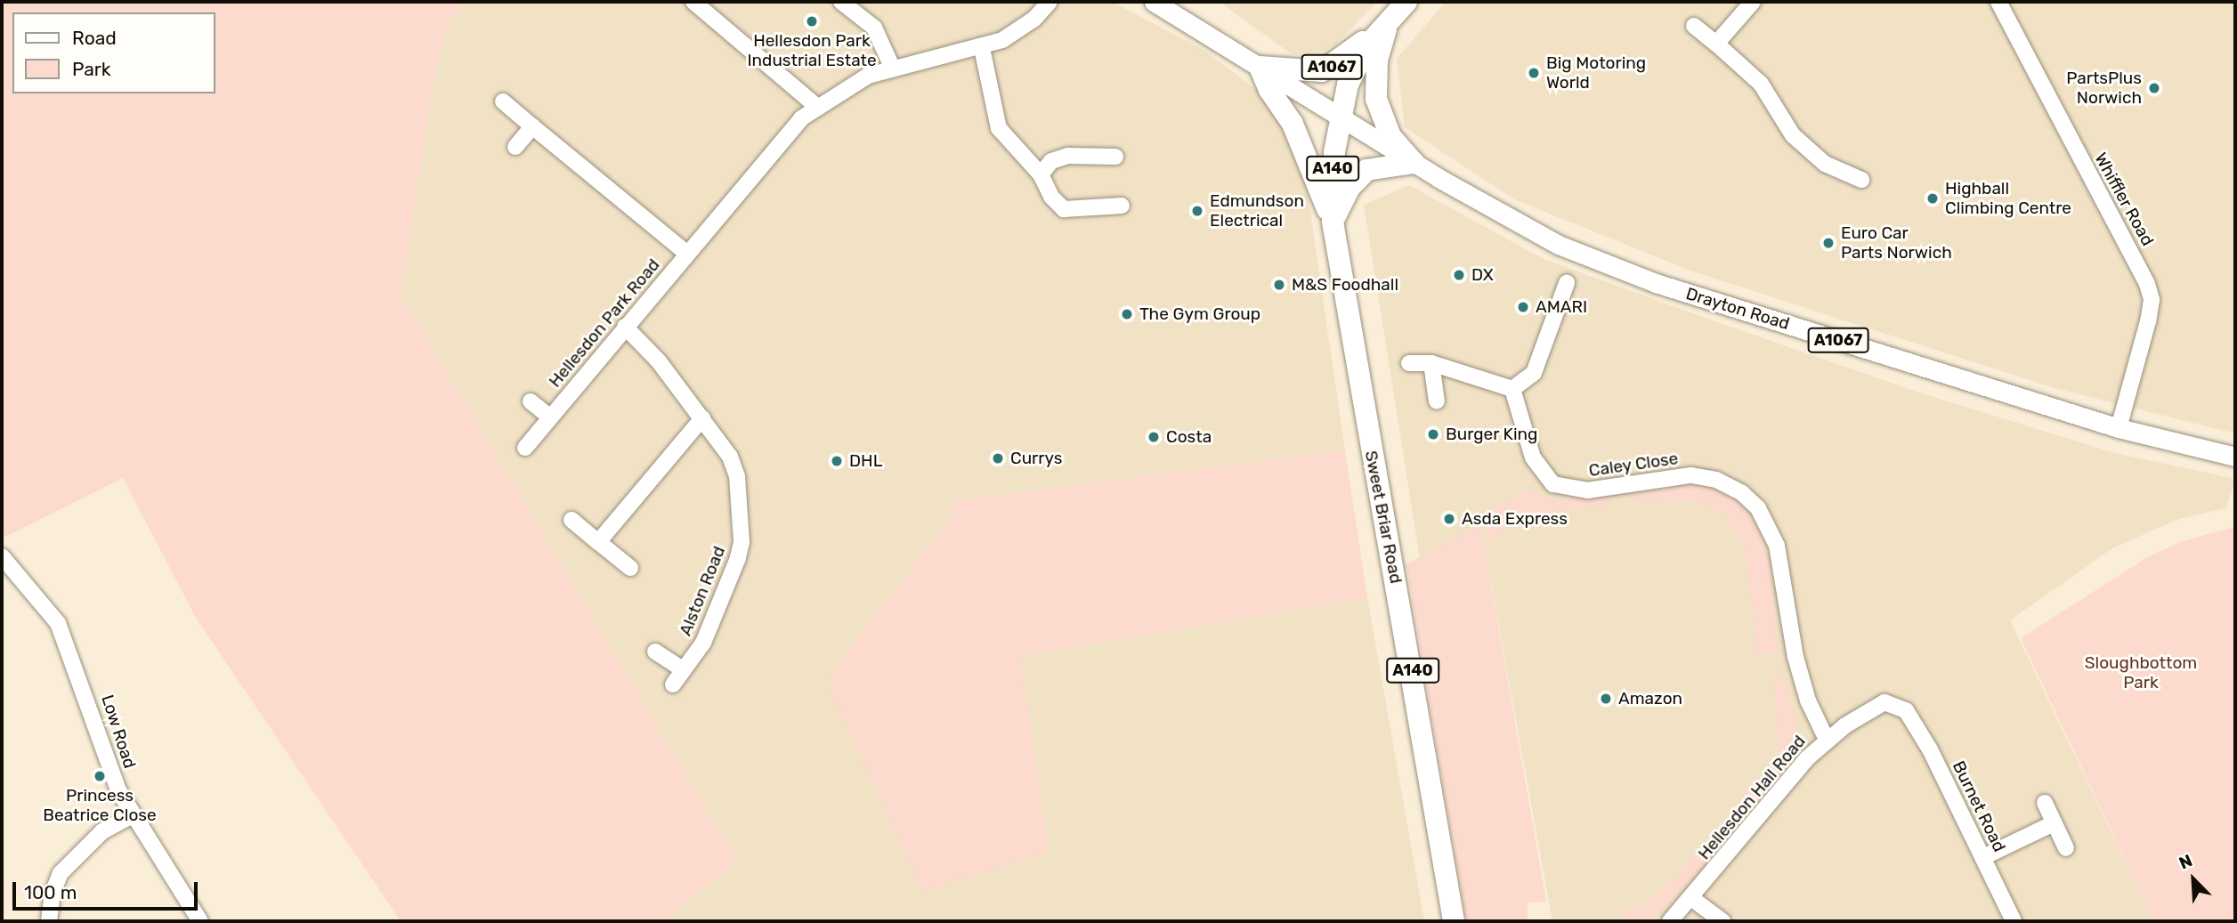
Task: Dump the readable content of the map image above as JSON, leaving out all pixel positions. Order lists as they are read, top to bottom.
{
  "streets": {
    "highway": ["A1067", "A140", "Sweet Briar Road"],
    "main road": ["Drayton Road"],
    "street": [
      "Whiffler Road",
      "Hellesdon Park Road",
      "Caley Close",
      "Alston Road",
      "Low Road",
      "Hellesdon Hall Road",
      "Burnet Road"
    ]
  },
  "crossings": [
    ["A1067", "A140"],
    ["A1067", "Drayton Road"],
    ["A1067", "Sweet Briar Road"],
    ["A140", "Drayton Road"],
    ["A140", "Sweet Briar Road"],
    ["Whiffler Road", "Drayton Road"],
    ["Drayton Road", "Sweet Briar Road"],
    ["Hellesdon Park Road", "Alston Road"],
    ["Caley Close", "Hellesdon Hall Road"],
    ["Hellesdon Hall Road", "Burnet Road"]
  ],
  "parks": ["Sloughbottom Park"],
  "places": [
    "Hellesdon Park Industrial Estate",
    "Big Motoring World",
    "PartsPlus Norwich",
    "Highball Climbing Centre",
    "Edmundson Electrical",
    "Euro Car Parts Norwich",
    "DX",
    "M&S Foodhall",
    "AMARI",
    "The Gym Group",
    "Burger King",
    "Costa",
    "Currys",
    "DHL",
    "Asda Express",
    "Amazon",
    "Princess Beatrice Close"
  ],
  "legend": ["Road", "Park"],
  "scale_bar": "100 m",
  "north": "top left"
}
